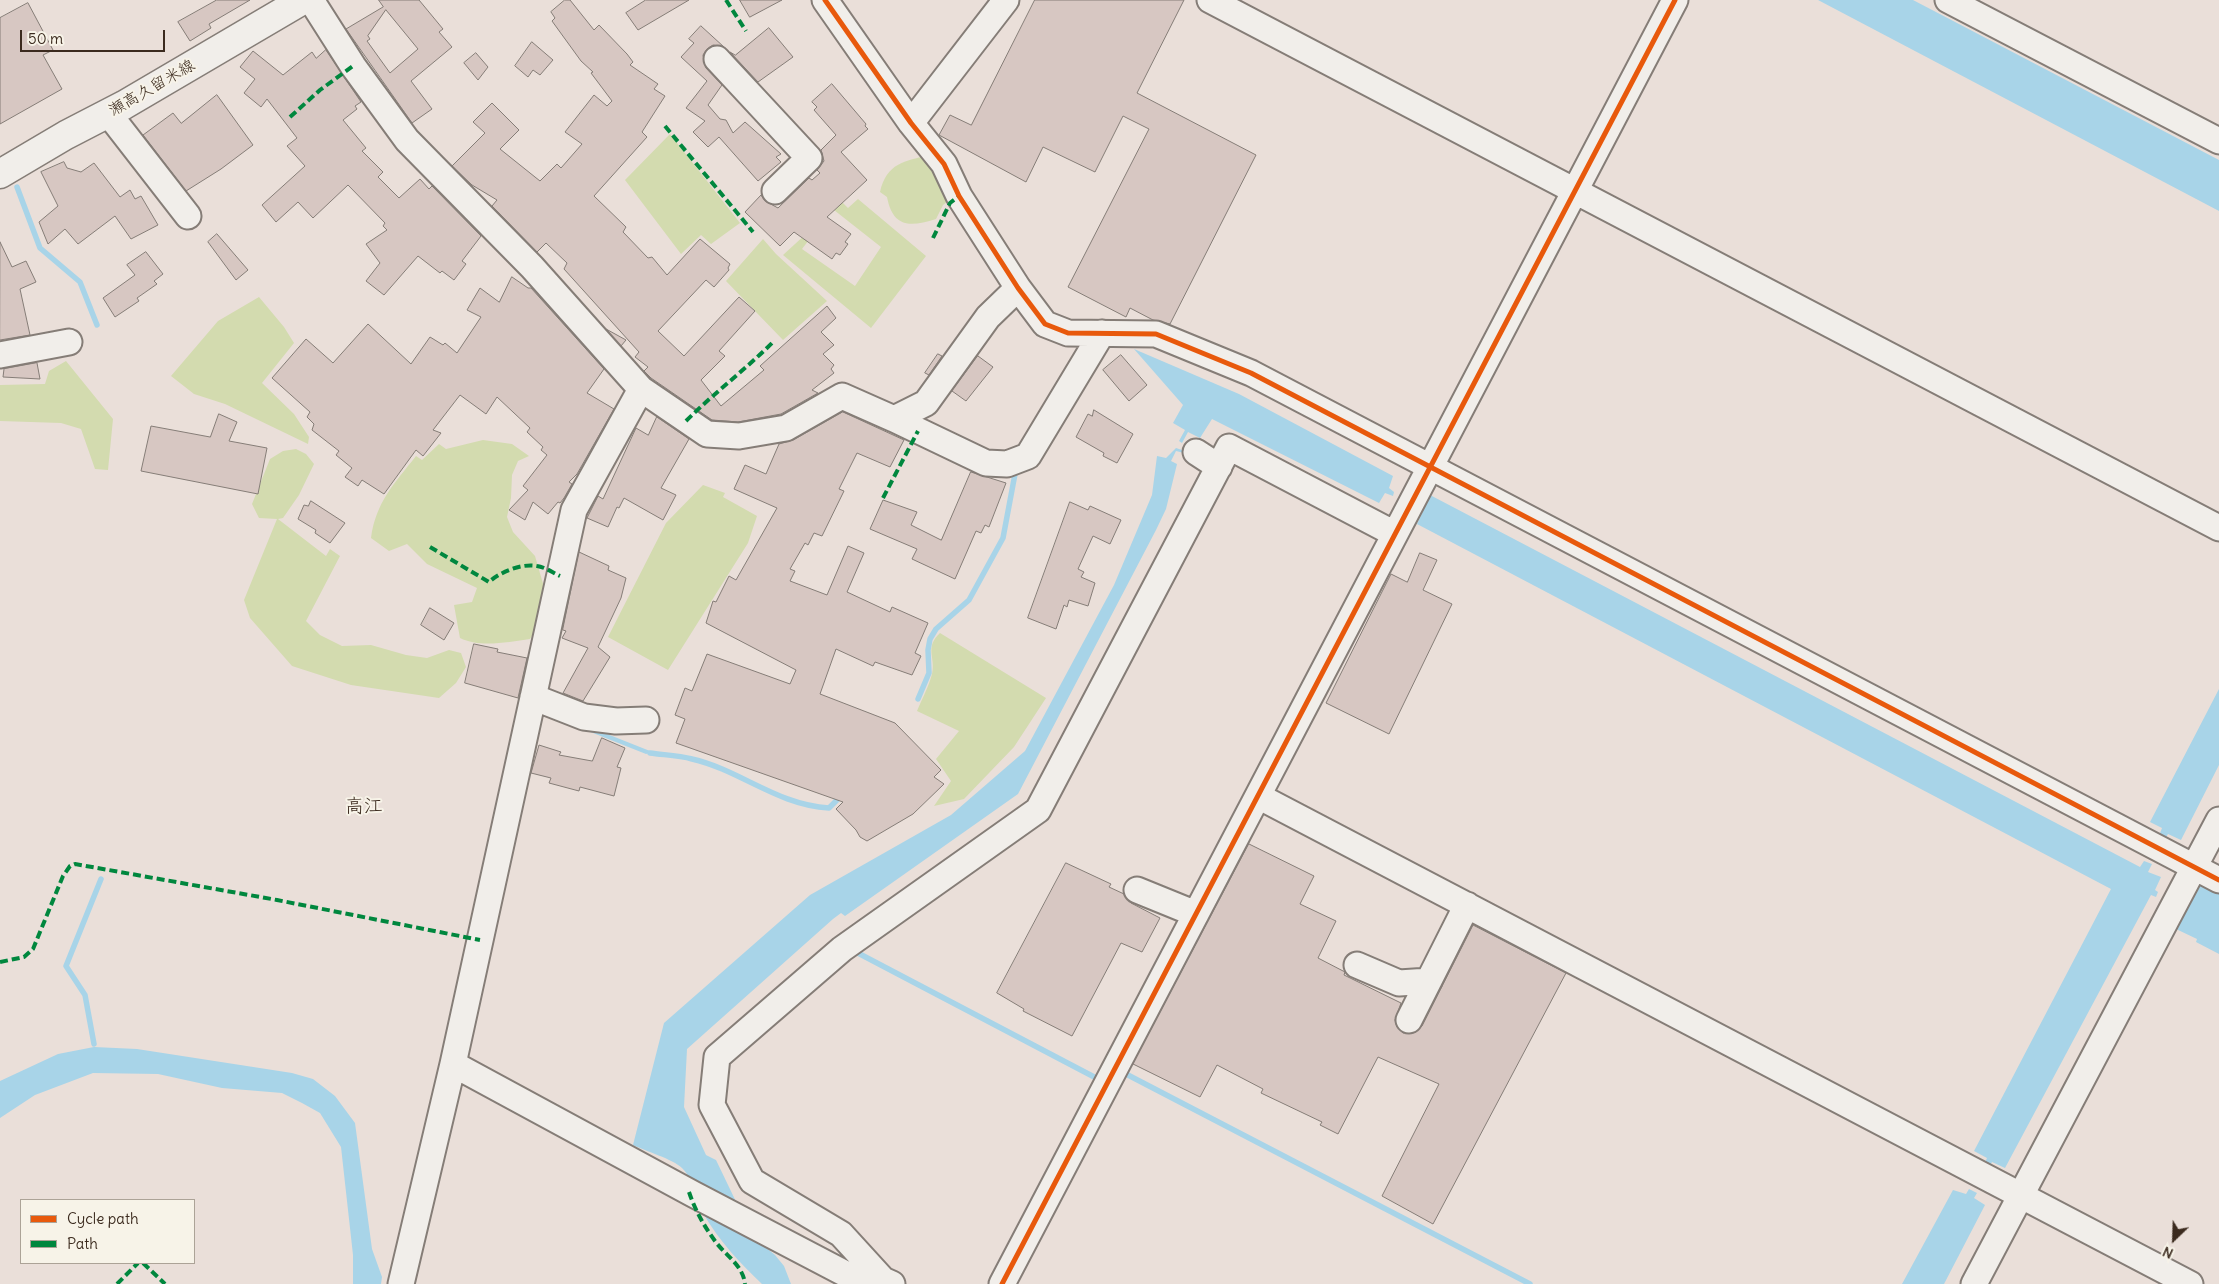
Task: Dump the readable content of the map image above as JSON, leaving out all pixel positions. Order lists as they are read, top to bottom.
{
  "streets": {
    "main road": ["瀬高久留米線"]
  },
  "districts": ["高江"],
  "legend": ["Cycle path", "Path"],
  "scale_bar": "50 m",
  "north": "bottom left"
}
